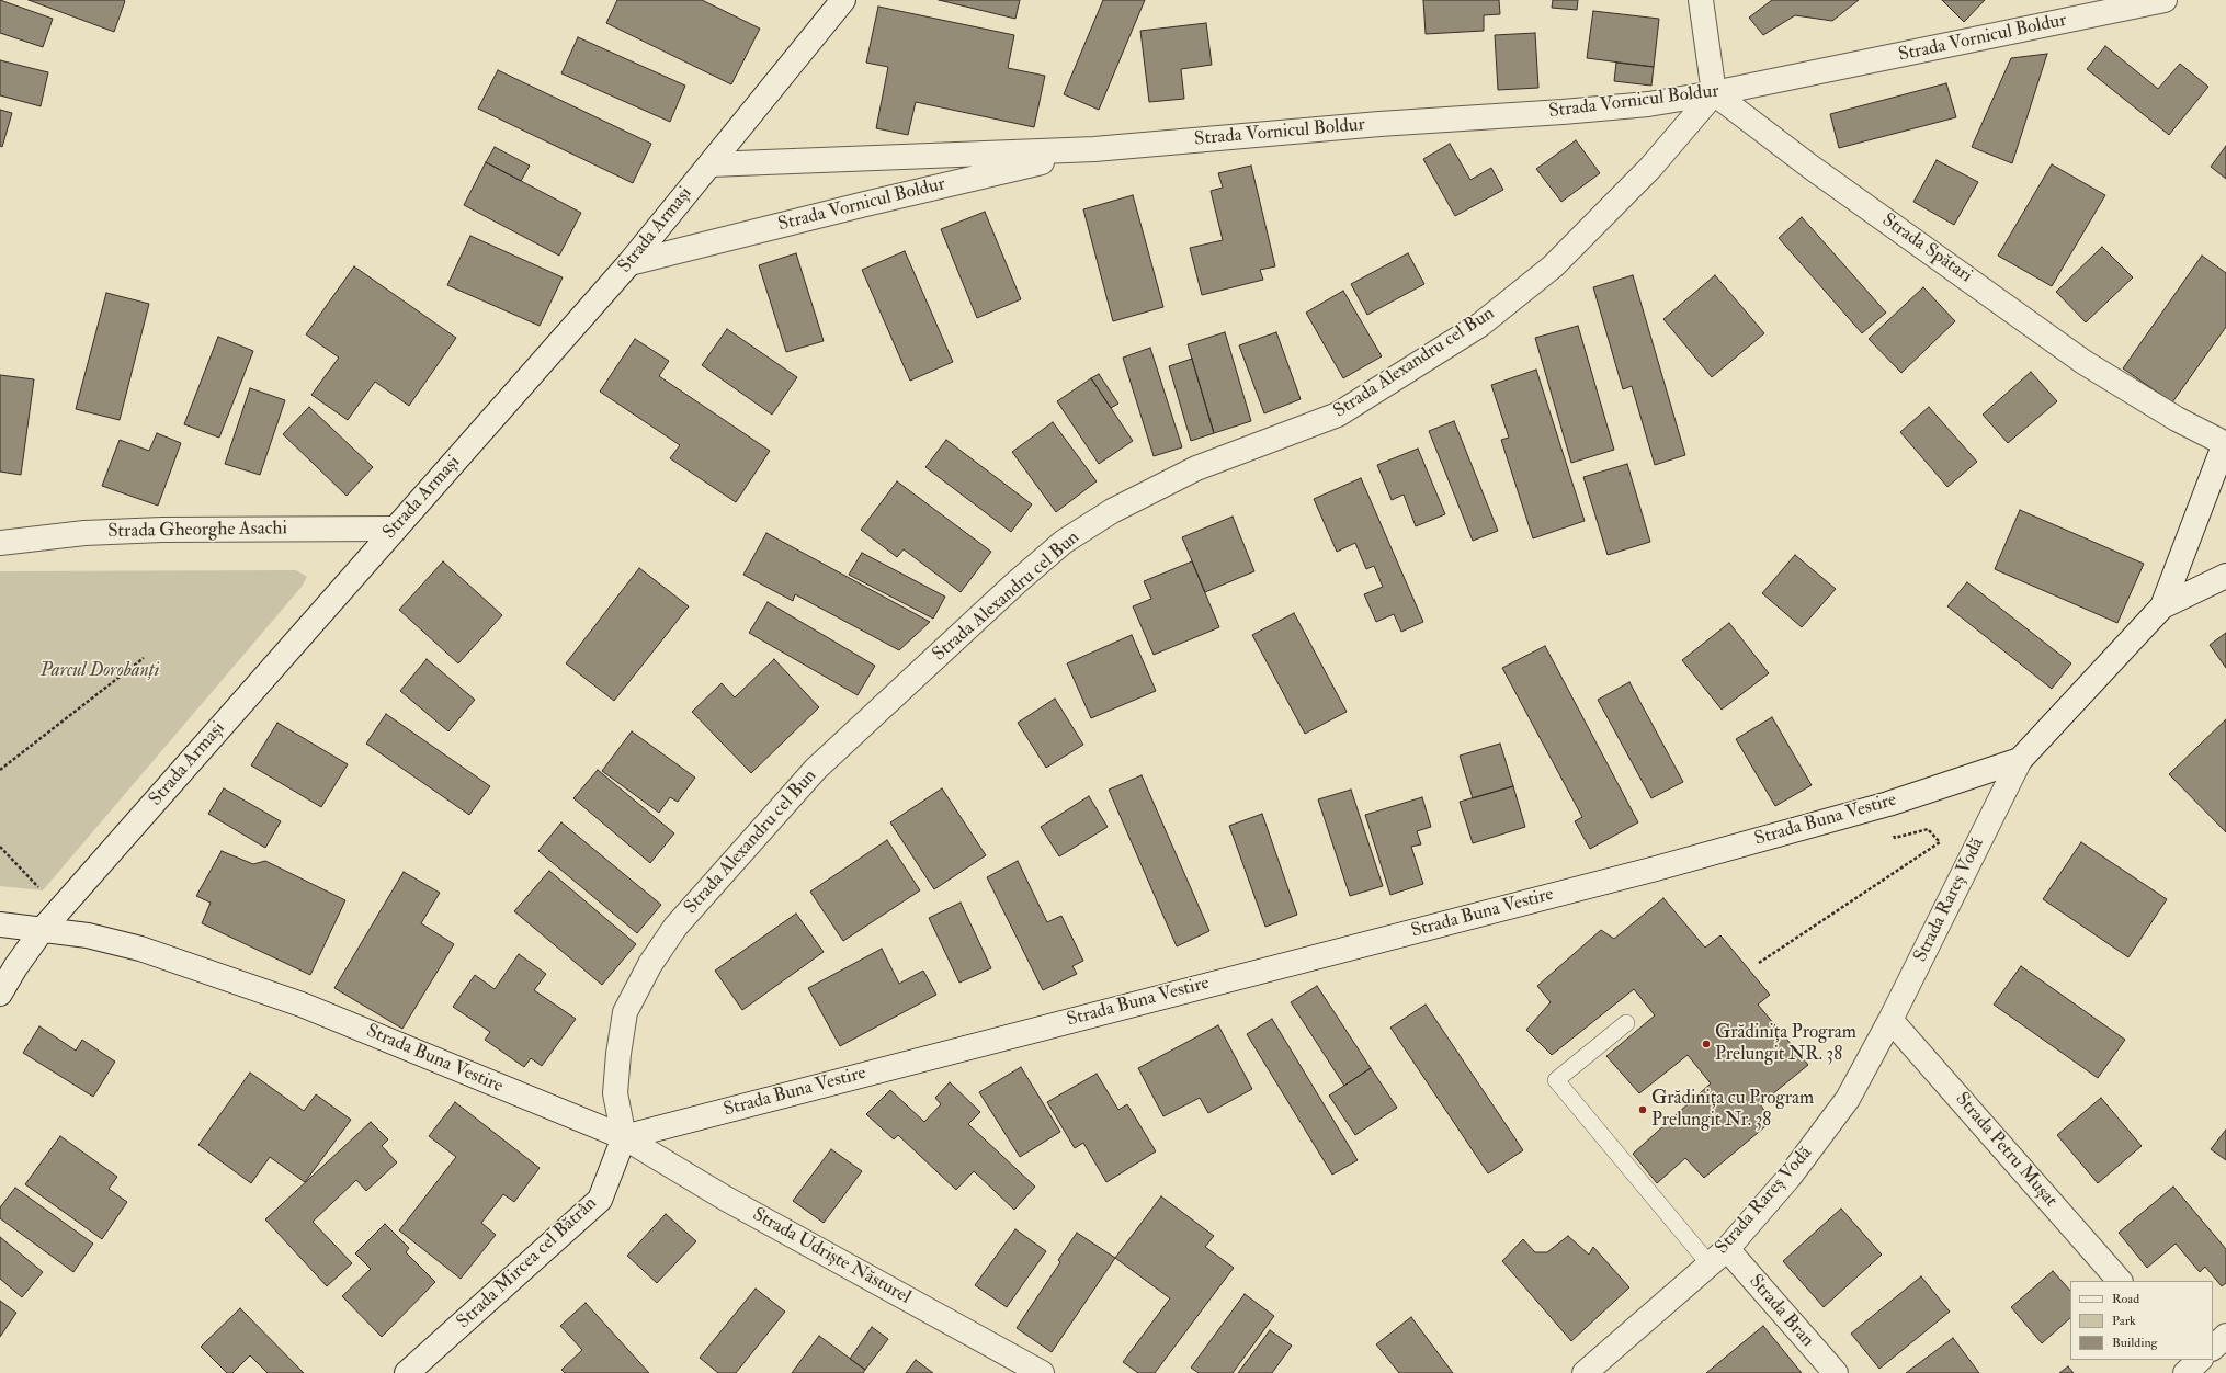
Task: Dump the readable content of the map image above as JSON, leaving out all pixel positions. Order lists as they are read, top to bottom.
{
  "streets": {
    "street": [
      "Strada Vornicul Boldur",
      "Strada Armași",
      "Strada Spătari",
      "Strada Alexandru cel Bun",
      "Strada Gheorghe Asachi",
      "Strada Buna Vestire",
      "Strada Rareș Vodă",
      "Strada Petru Mușat",
      "Strada Udriște Năsturel",
      "Strada Mircea cel Bătrân",
      "Strada Bran"
    ]
  },
  "crossings": [
    ["Strada Vornicul Boldur", "Strada Armași"],
    ["Strada Vornicul Boldur", "Strada Spătari"],
    ["Strada Vornicul Boldur", "Strada Alexandru cel Bun"],
    ["Strada Armași", "Strada Gheorghe Asachi"],
    ["Strada Armași", "Strada Buna Vestire"],
    ["Strada Spătari", "Strada Alexandru cel Bun"],
    ["Strada Alexandru cel Bun", "Strada Buna Vestire"],
    ["Strada Alexandru cel Bun", "Strada Udriște Năsturel"],
    ["Strada Alexandru cel Bun", "Strada Mircea cel Bătrân"],
    ["Strada Buna Vestire", "Strada Rareș Vodă"],
    ["Strada Buna Vestire", "Strada Udriște Năsturel"],
    ["Strada Buna Vestire", "Strada Mircea cel Bătrân"],
    ["Strada Rareș Vodă", "Strada Petru Mușat"],
    ["Strada Rareș Vodă", "Strada Bran"],
    ["Strada Udriște Năsturel", "Strada Mircea cel Bătrân"]
  ],
  "parks": ["Parcul Dorobanți"],
  "places": ["Grădinița Program Prelungit NR. 38", "Grădinița cu Program Prelungit Nr. 38"],
  "legend": ["Road", "Park", "Building"]
}
